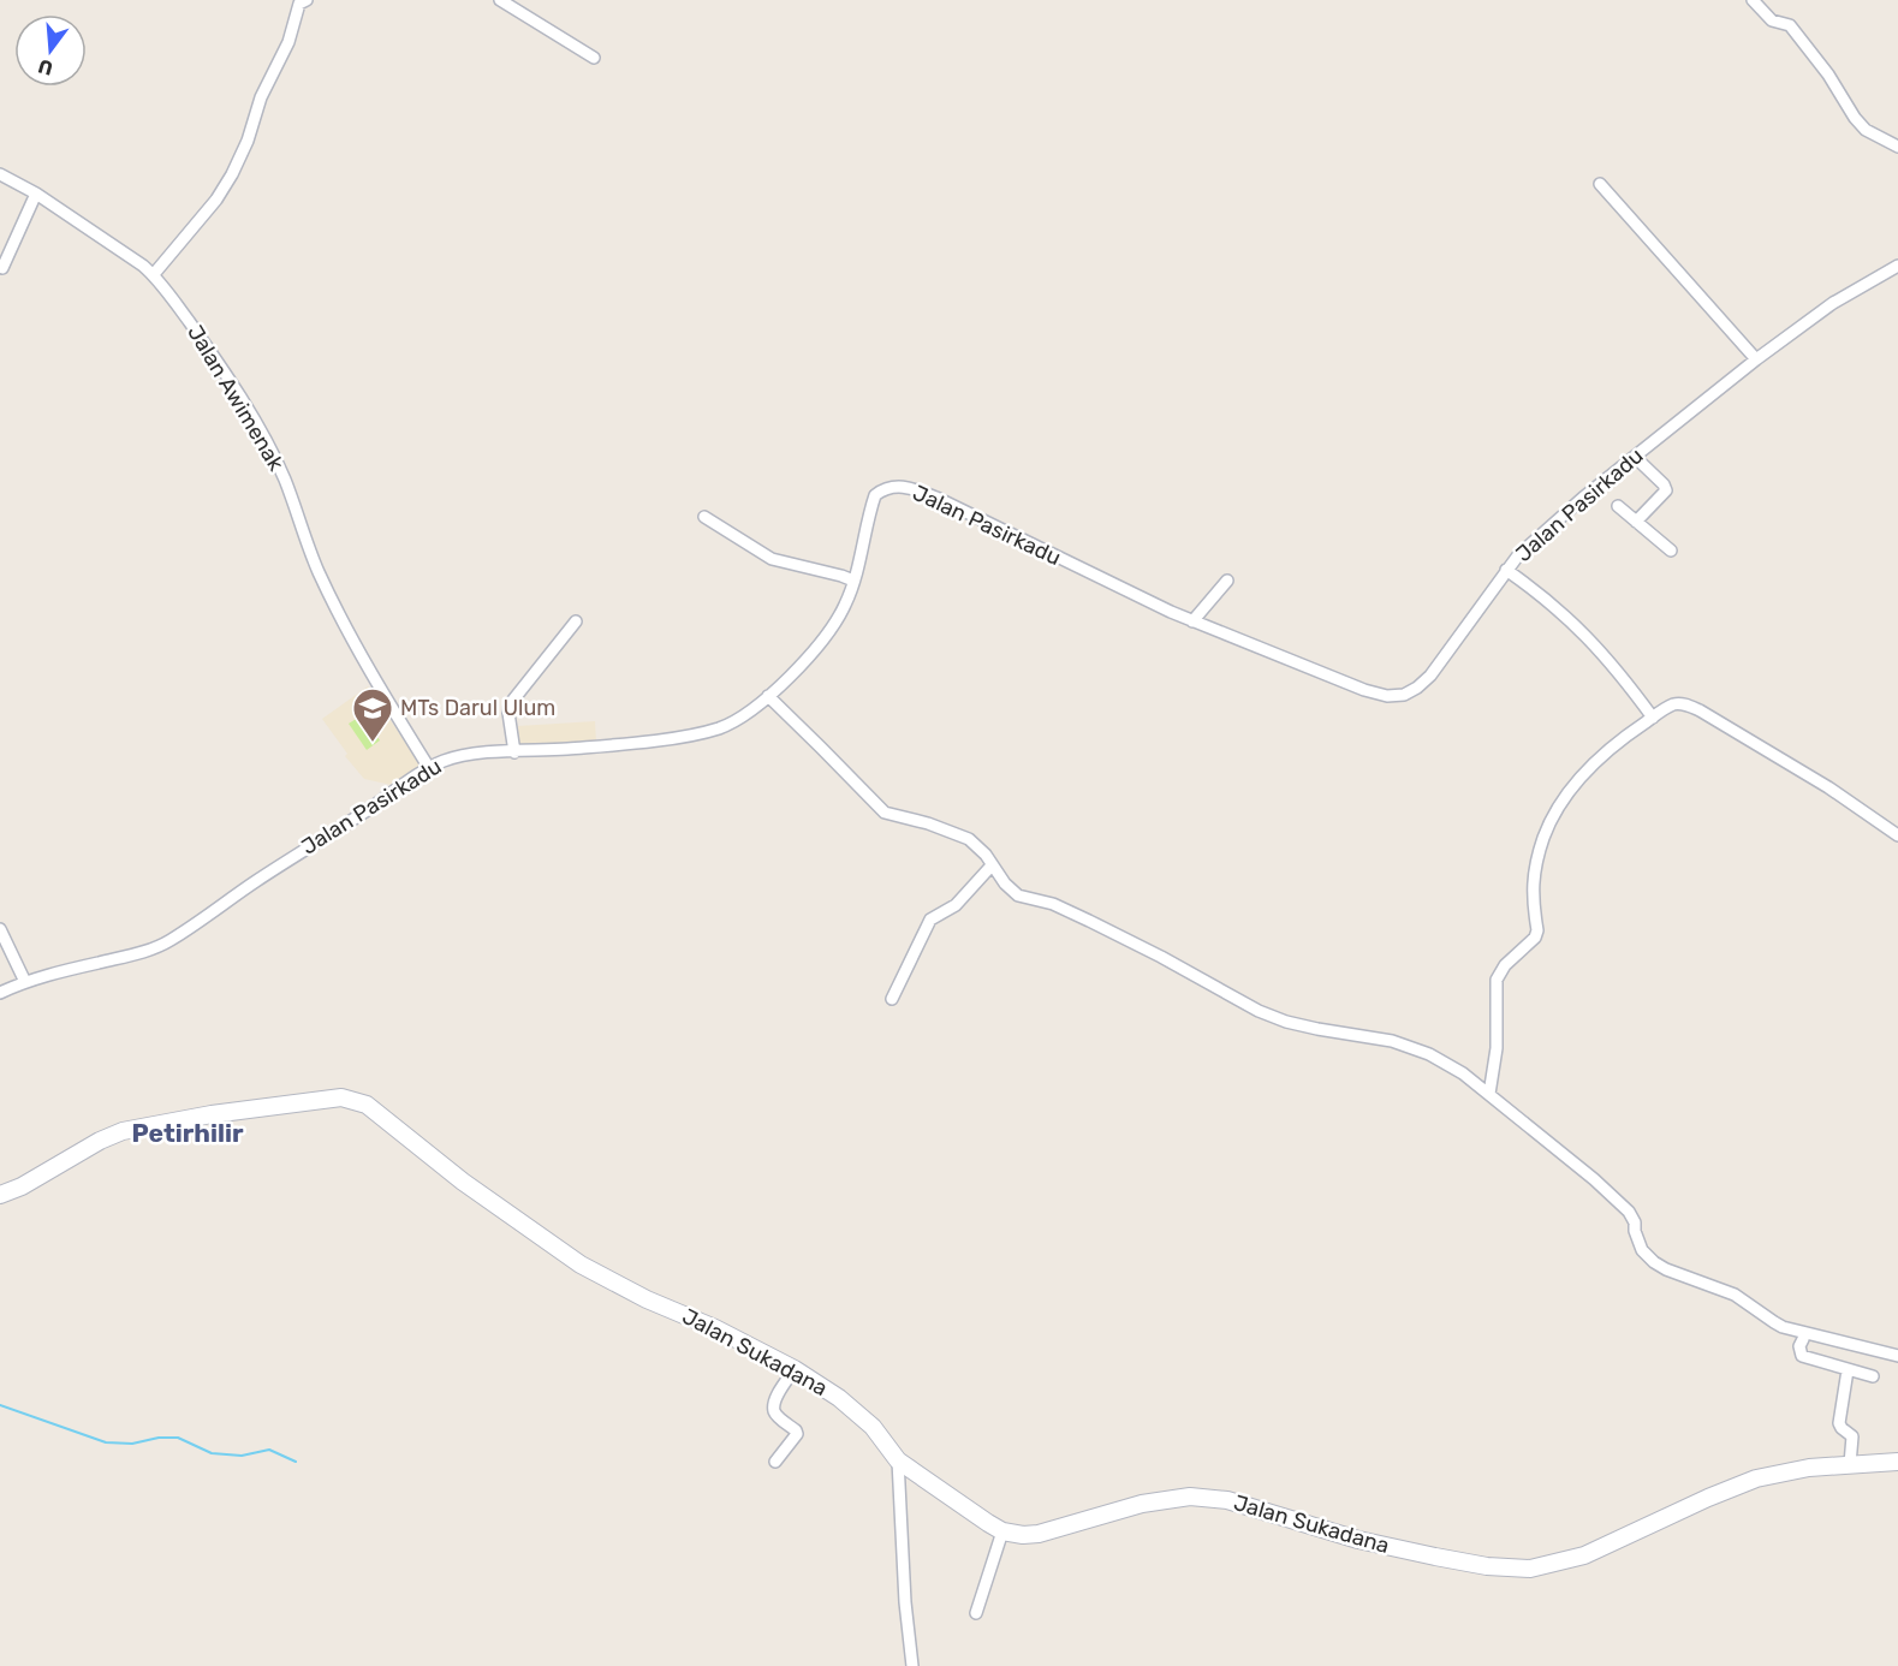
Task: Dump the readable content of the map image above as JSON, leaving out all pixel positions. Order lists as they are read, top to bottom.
{
  "streets": {
    "main road": ["Jalan Sukadana"],
    "street": ["Jalan Awimenak", "Jalan Pasirkadu"]
  },
  "crossings": [
    ["Jalan Awimenak", "Jalan Pasirkadu"]
  ],
  "districts": ["Petirhilir"],
  "places": {
    "school or university": ["MTs Darul Ulum"]
  },
  "north": "bottom"
}
